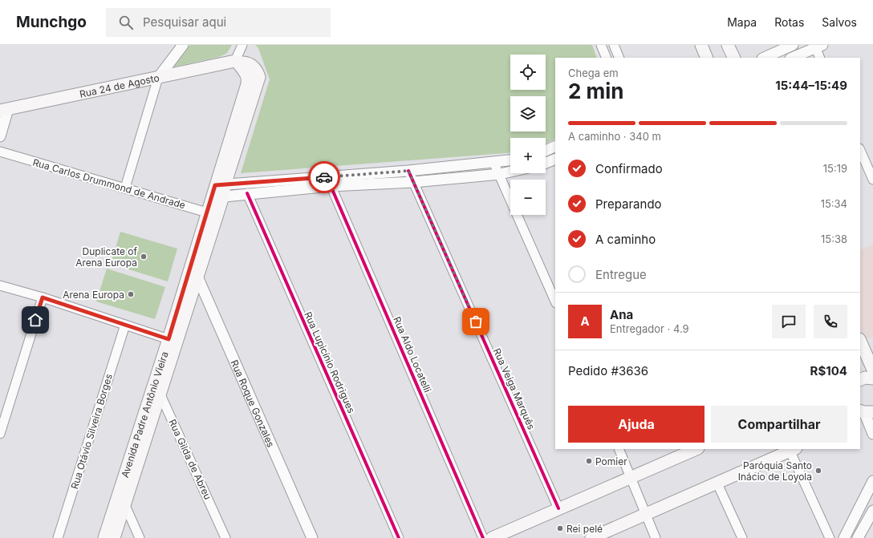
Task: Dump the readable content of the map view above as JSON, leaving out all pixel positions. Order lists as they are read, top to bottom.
{
  "streets": {
    "main road": ["Rua 24 de Agosto", "Avenida Padre Antônio Vieira"],
    "street": [
      "Rua Carlos Drummond de Andrade",
      "Rua Aldo Locatelli",
      "Rua Lupicínio Rodrigues",
      "Rua Veiga Marquês",
      "Rua Roque Gonzales",
      "Rua Otávio Silveira Borges",
      "Rua Gilda de Abreu"
    ]
  },
  "crossings": [
    ["Rua 24 de Agosto", "Avenida Padre Antônio Vieira"],
    ["Rua Carlos Drummond de Andrade", "Avenida Padre Antônio Vieira"],
    ["Rua Roque Gonzales", "Avenida Padre Antônio Vieira"],
    ["Avenida Padre Antônio Vieira", "Rua Gilda de Abreu"]
  ],
  "places": [
    "Duplicate of Arena Europa",
    "Arena Europa",
    "Pomier",
    "Paróquia Santo Inácio de Loyola",
    "Rei pelé"
  ],
  "page": {
    "header": "Munchgo",
    "search": "Pesquisar aqui",
    "nav": ["Mapa", "Rotas", "Salvos"],
    "map_buttons": ["+", "−"],
    "heading": ["2 min", "Chega em", "15:44–15:49"],
    "panel": [
      "Ana",
      "Entregador · 4.9",
      "Pedido #3636",
      "R$104"
    ],
    "bar": "A caminho · 340 m",
    "list": [
      ["Confirmado", "15:19"],
      ["Preparando", "15:34"],
      ["A caminho", "15:38"],
      "Entregue"
    ],
    "round": "A",
    "buttons": ["Ajuda", "Compartilhar"]
  }
}
